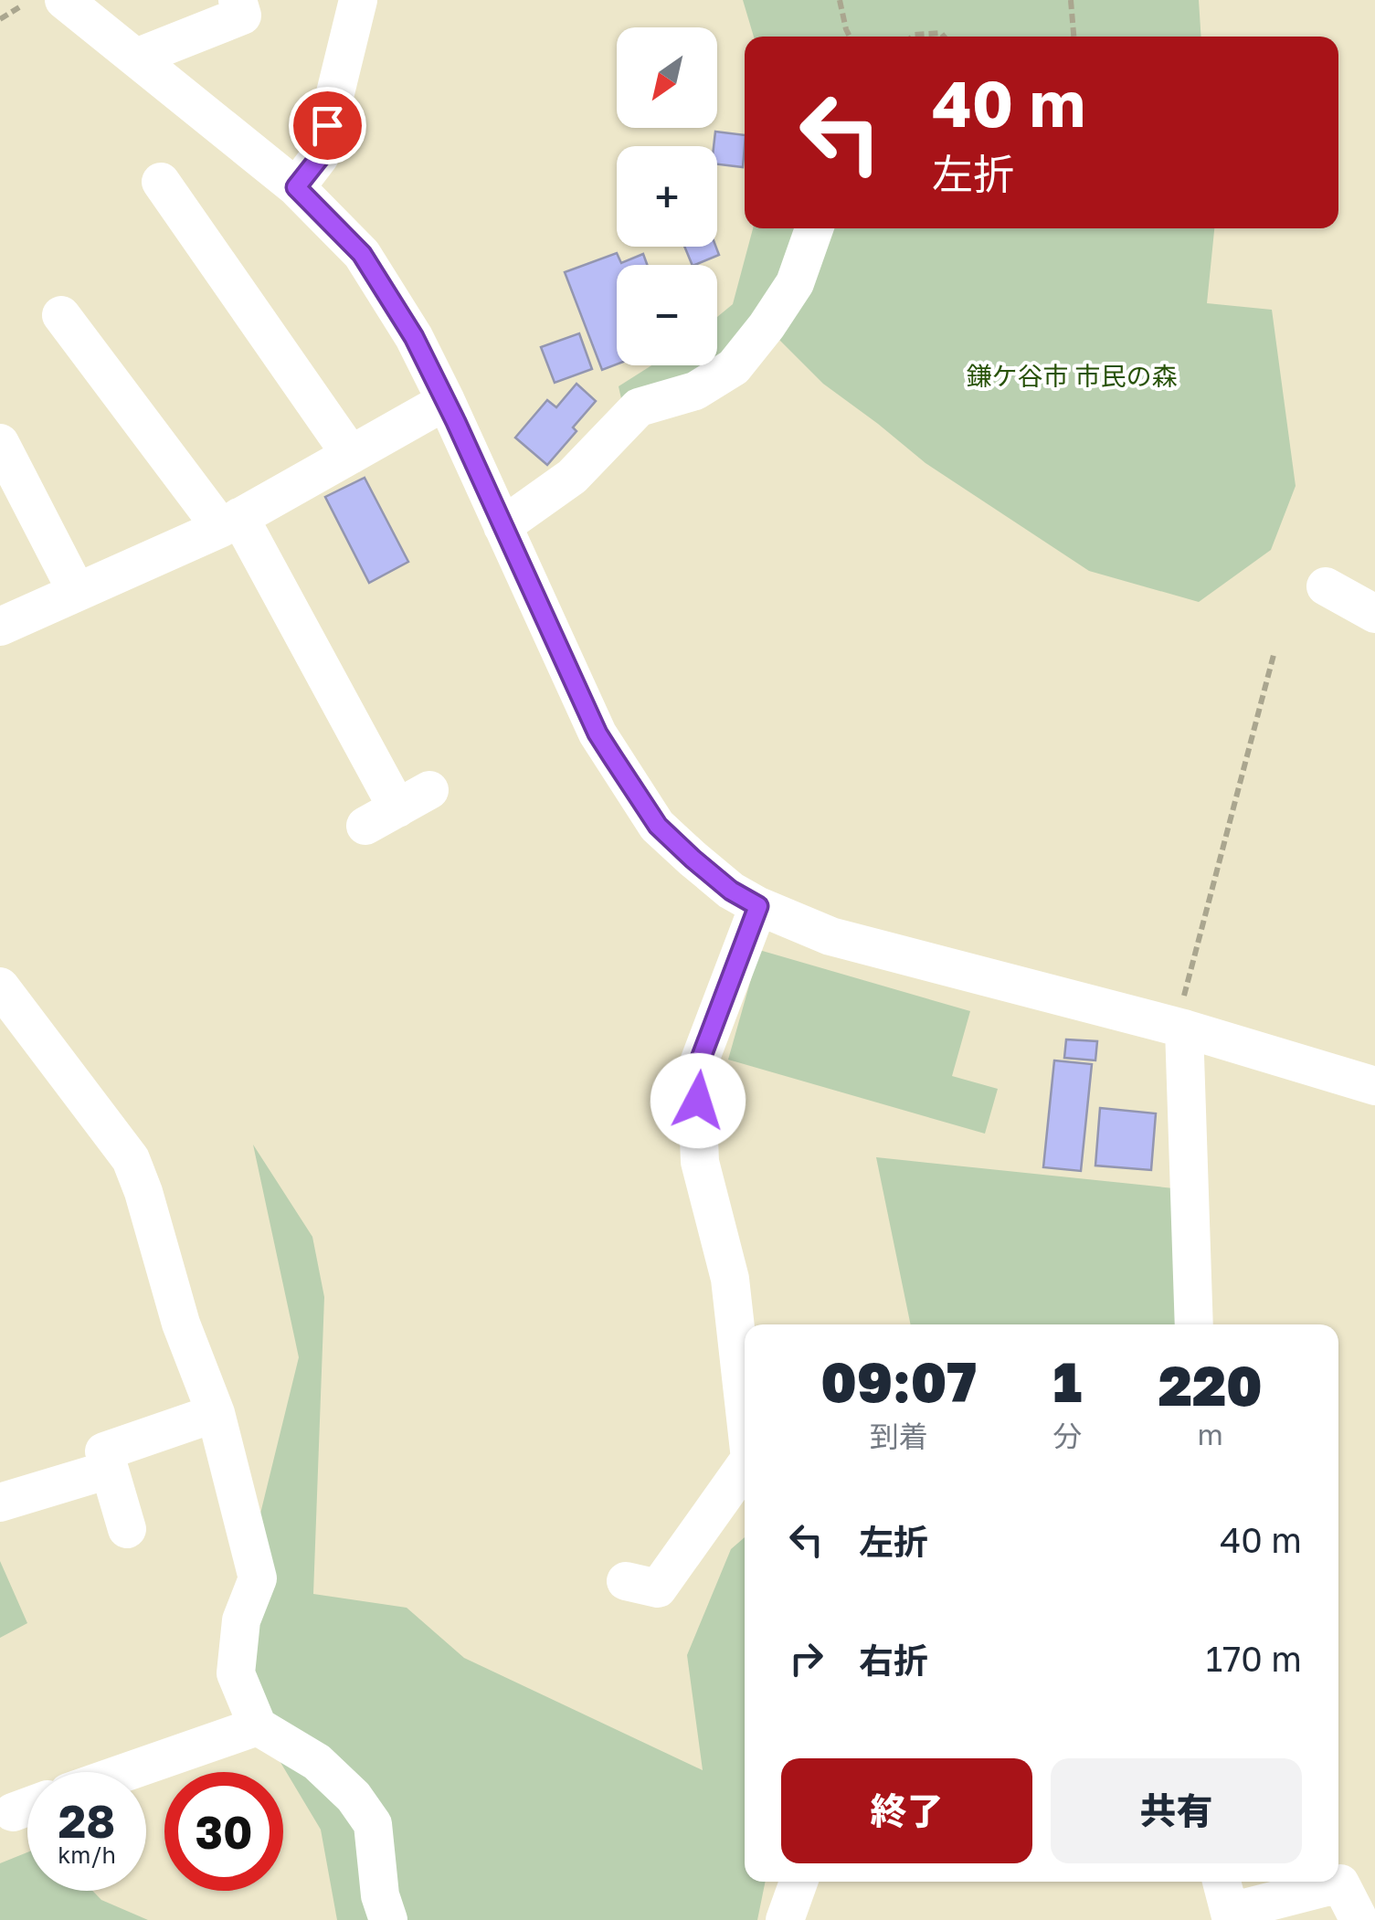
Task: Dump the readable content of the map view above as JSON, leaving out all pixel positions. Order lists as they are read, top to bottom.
{
  "parks": ["鎌ケ谷市 市民の森"],
  "north": "bottom left",
  "page": {
    "map_buttons": ["+", "−"],
    "turn": ["40 m", "左折"],
    "eta": [
      "09:07",
      "到着",
      "1",
      "分",
      "220",
      "m"
    ],
    "list": [
      {
        "name": "左折",
        "value": "40 m"
      },
      {
        "name": "右折",
        "value": "170 m"
      }
    ],
    "buttons": ["終了", "共有"],
    "speed": "28 km/h",
    "limit": "30"
  }
}
